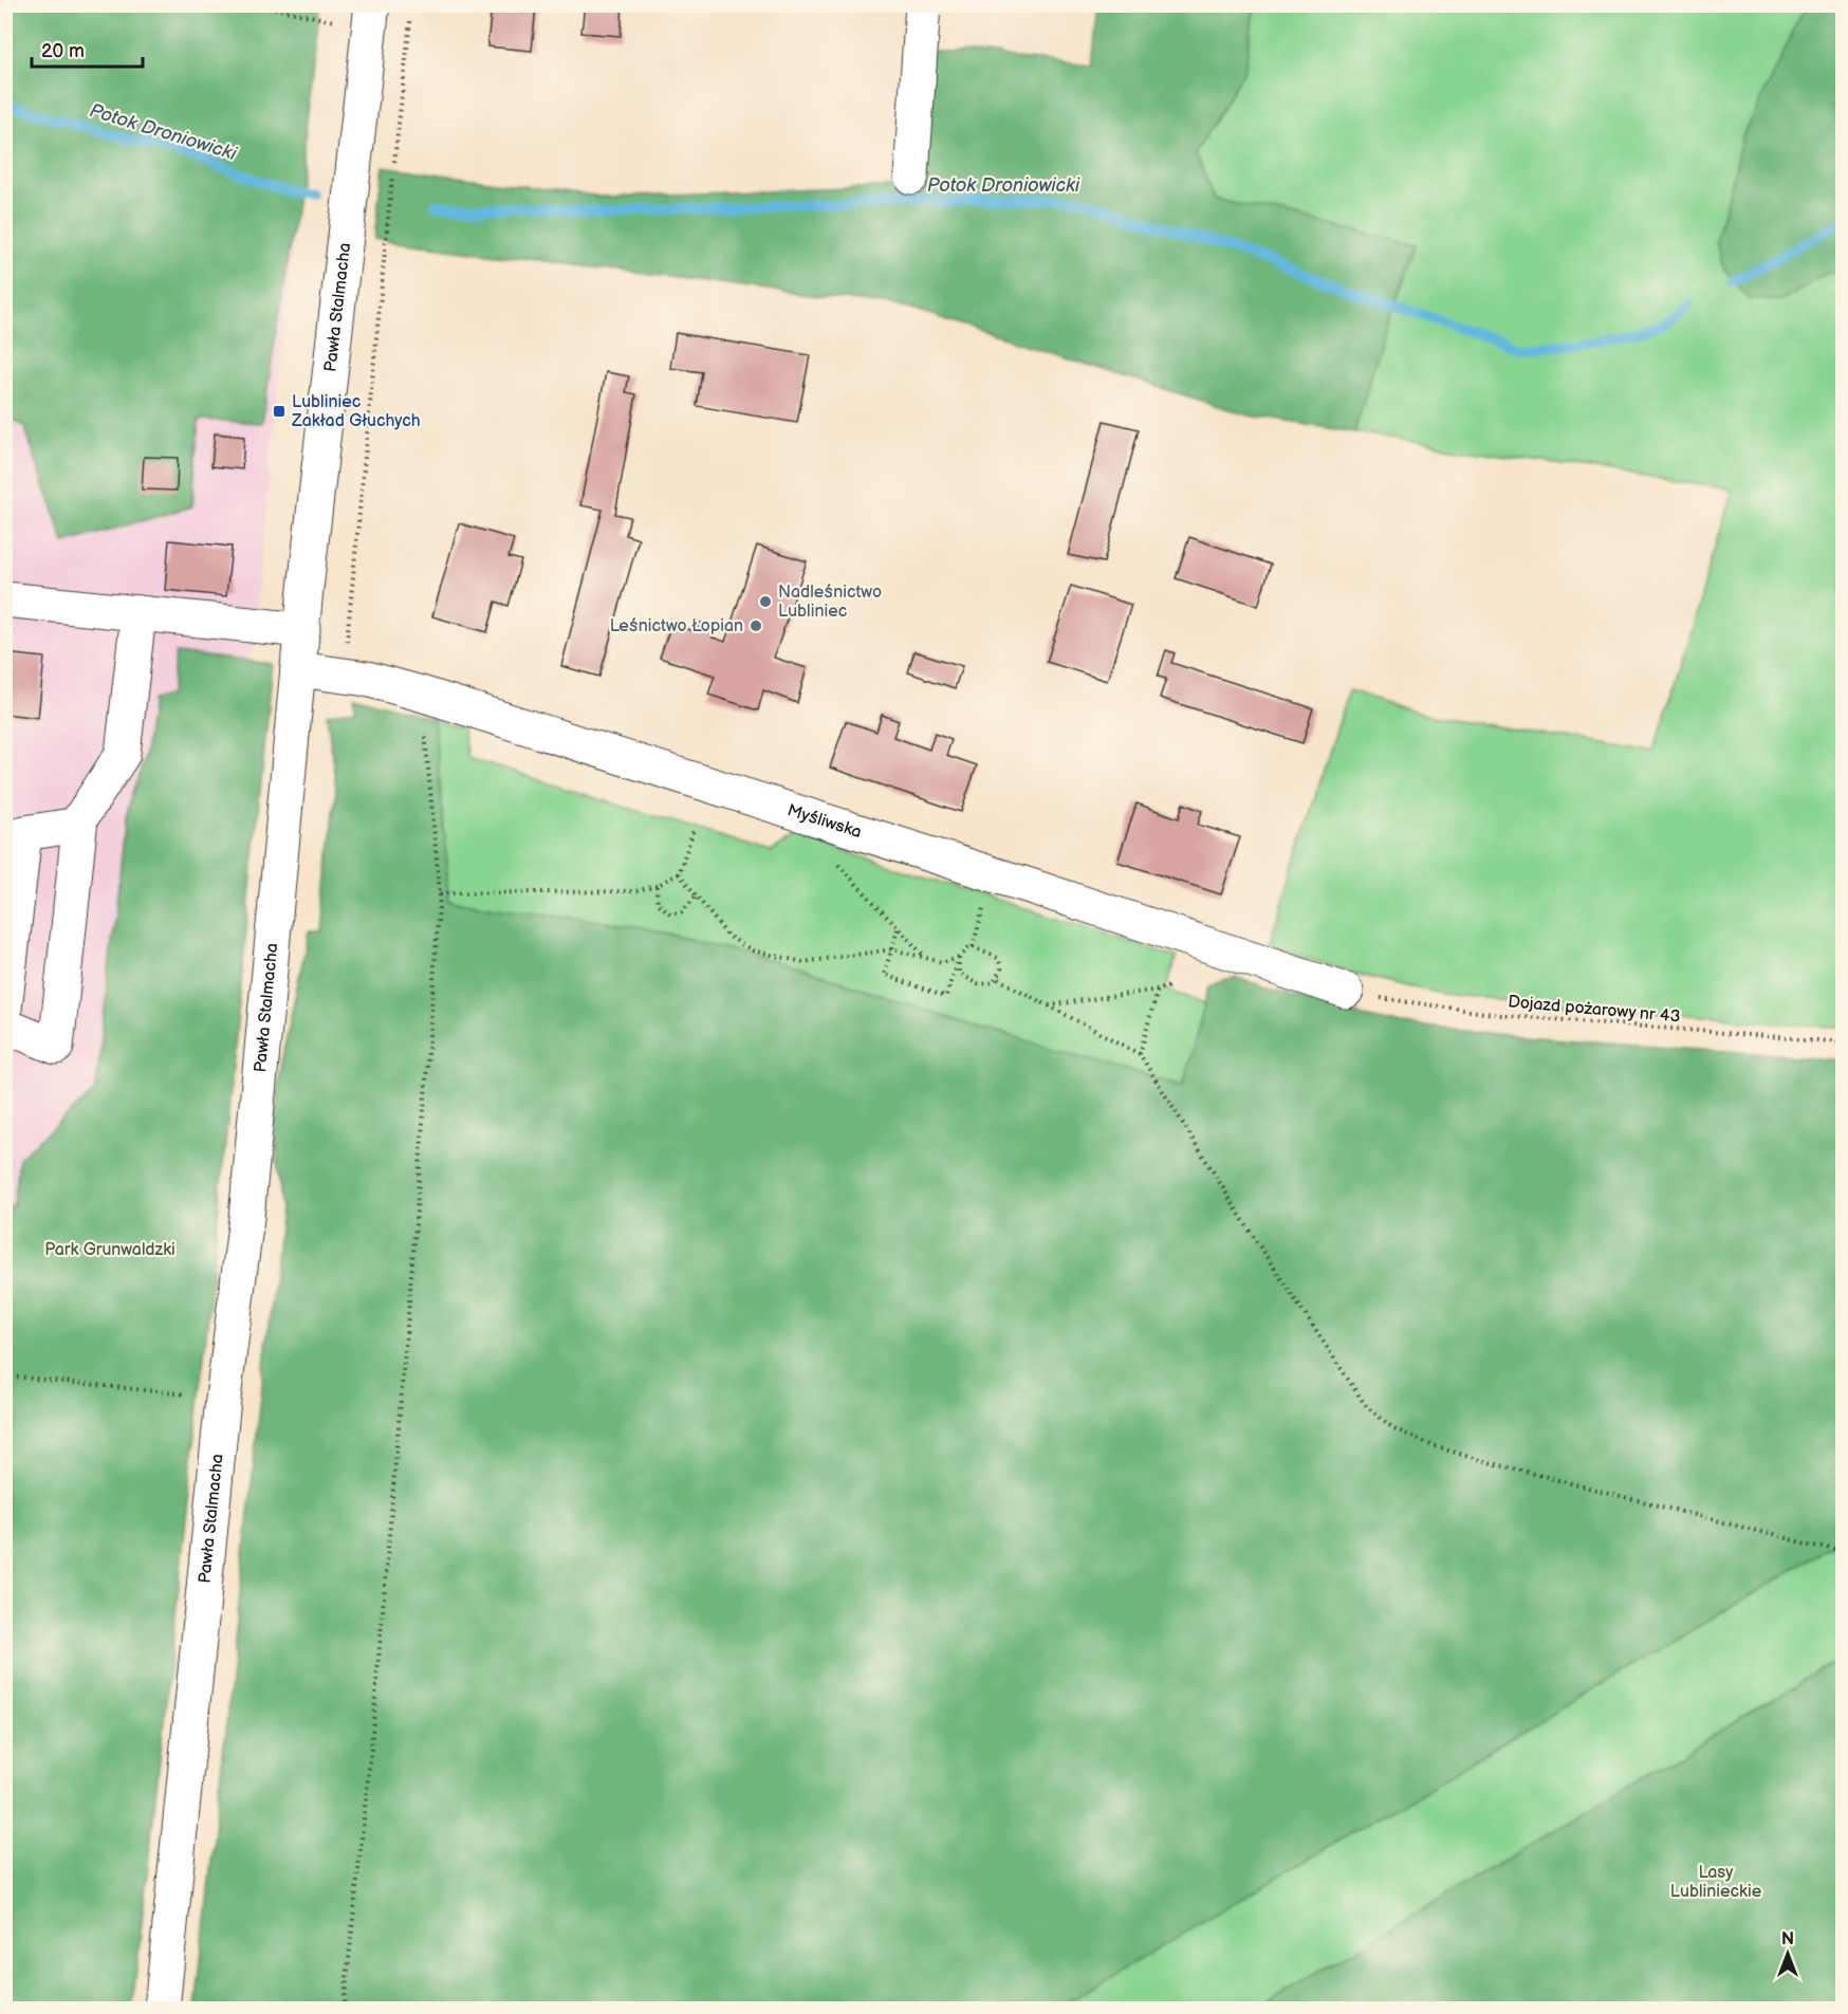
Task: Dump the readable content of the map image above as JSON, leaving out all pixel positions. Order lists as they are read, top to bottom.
{
  "streets": {
    "street": ["Pawła Stalmacha", "Myśliwska"],
    "path": ["Dojazd pożarowy nr 43"]
  },
  "crossings": [
    ["Pawła Stalmacha", "Myśliwska"],
    ["Myśliwska", "Dojazd pożarowy nr 43"]
  ],
  "water": ["Potok Droniowicki"],
  "parks": ["Park Grunwaldzki", "Lasy Lublinieckie"],
  "places": {
    "transit": ["Lubliniec Zakład Głuchych"],
    "other": ["Nadleśnictwo Lubliniec", "Leśnictwo Łopian"]
  },
  "scale_bar": "20 m",
  "north": "top"
}
